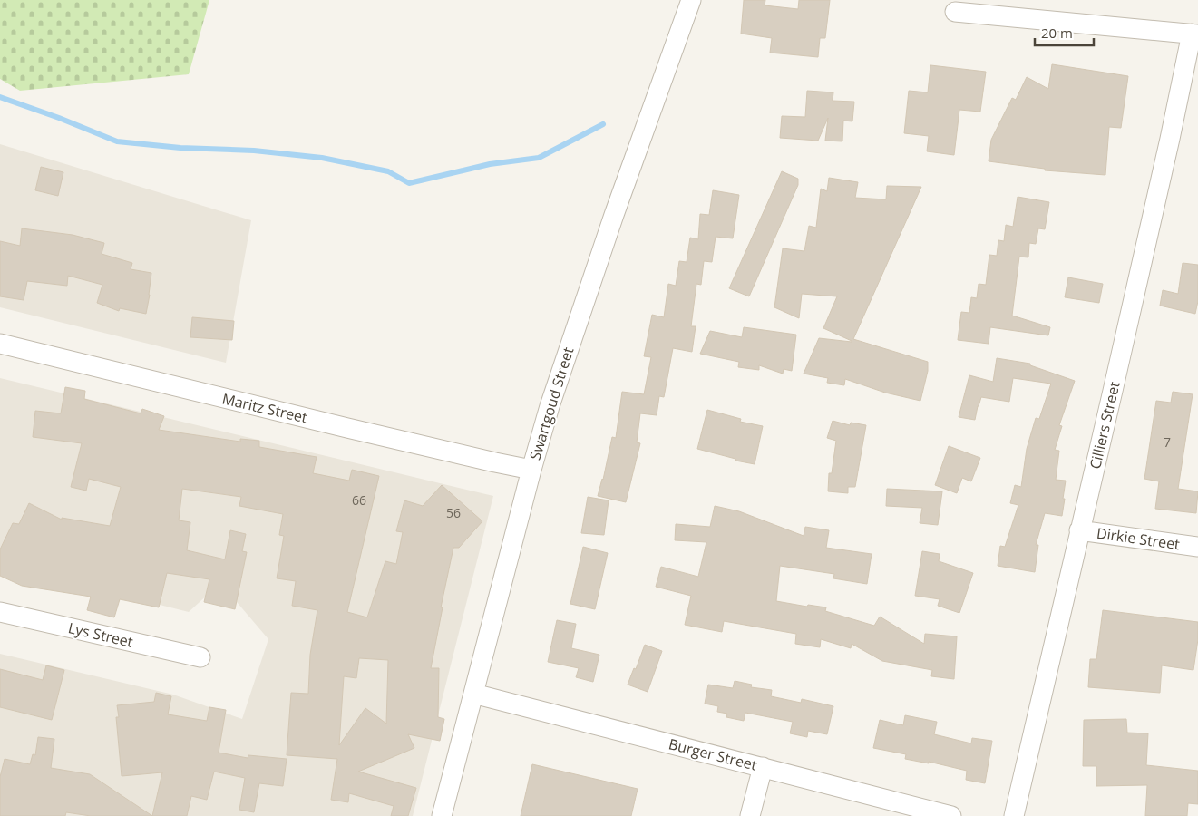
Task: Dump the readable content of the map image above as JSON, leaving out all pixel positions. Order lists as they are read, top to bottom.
{
  "streets": {
    "street": [
      "Swartgoud Street",
      "Maritz Street",
      "Cilliers Street",
      "Dirkie Street",
      "Lys Street",
      "Burger Street"
    ]
  },
  "crossings": [
    ["Swartgoud Street", "Maritz Street"],
    ["Swartgoud Street", "Burger Street"],
    ["Cilliers Street", "Dirkie Street"]
  ],
  "house_numbers": ["7", "66", "56"],
  "scale_bar": "20 m"
}
